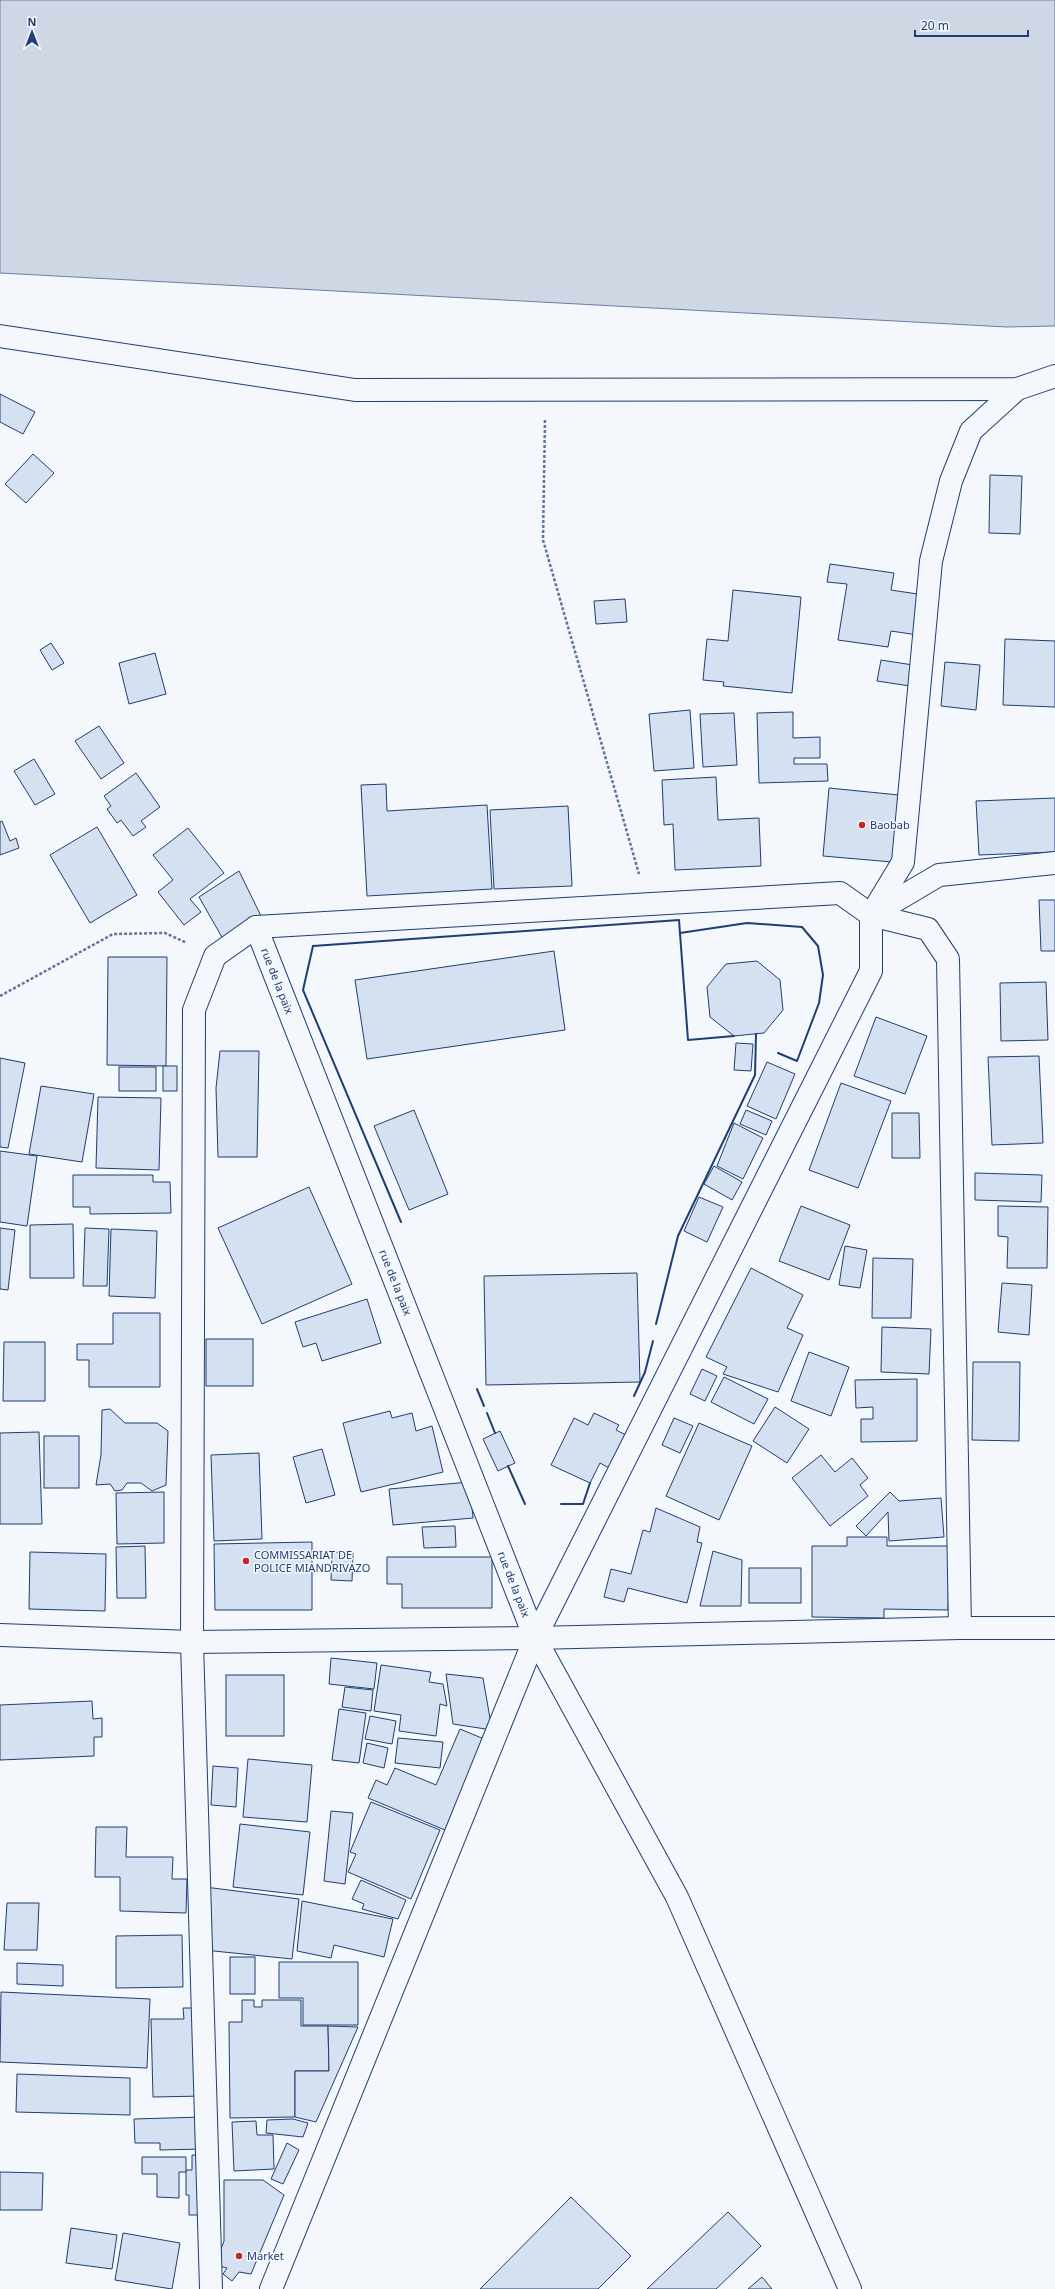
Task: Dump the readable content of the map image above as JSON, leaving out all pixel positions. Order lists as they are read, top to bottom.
{
  "streets": {
    "street": ["rue de la paix"]
  },
  "places": ["Baobab", "COMMISSARIAT DE POLICE MIANDRIVAZO", "Market"],
  "scale_bar": "20 m",
  "north": "top"
}
